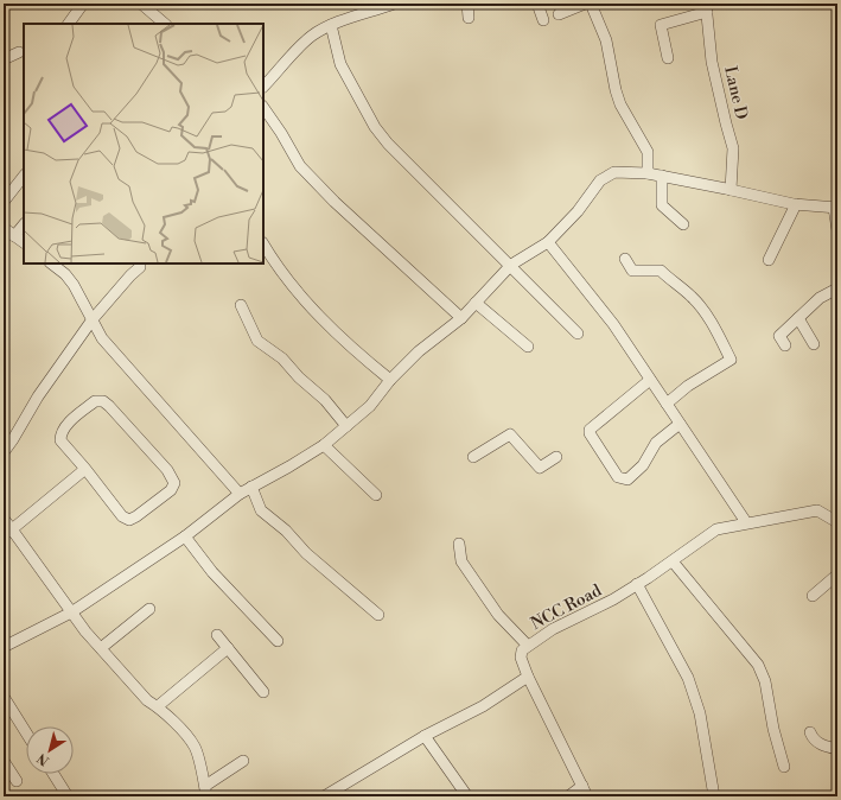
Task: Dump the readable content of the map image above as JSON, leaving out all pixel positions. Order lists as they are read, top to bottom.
{
  "streets": {
    "street": ["Lane D", "NCC Road"]
  },
  "north": "bottom left"
}
